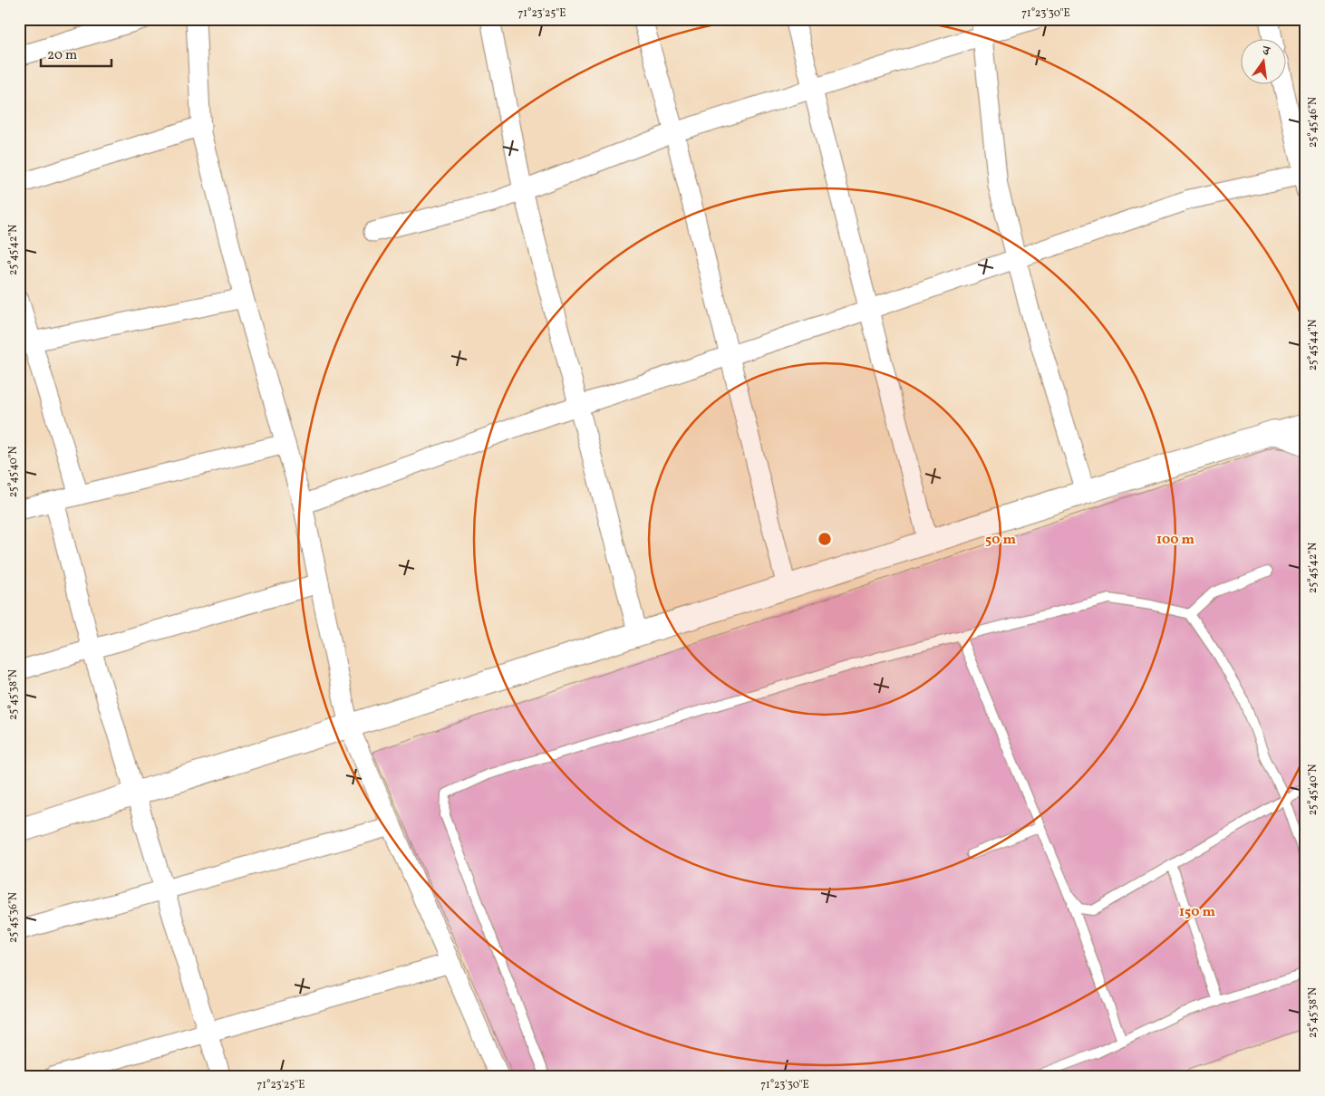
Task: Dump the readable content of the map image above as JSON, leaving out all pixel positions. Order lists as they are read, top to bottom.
{
  "scale_bar": "20 m",
  "north": "top",
  "coordinates": [
    "71°23'25\"E",
    "71°23'30\"E",
    "25°45'46\"N",
    "25°45'42\"N",
    "25°45'44\"N",
    "25°45'40\"N",
    "25°45'38\"N",
    "25°45'36\"N"
  ],
  "rings": ["50 m", "100 m", "150 m"]
}
